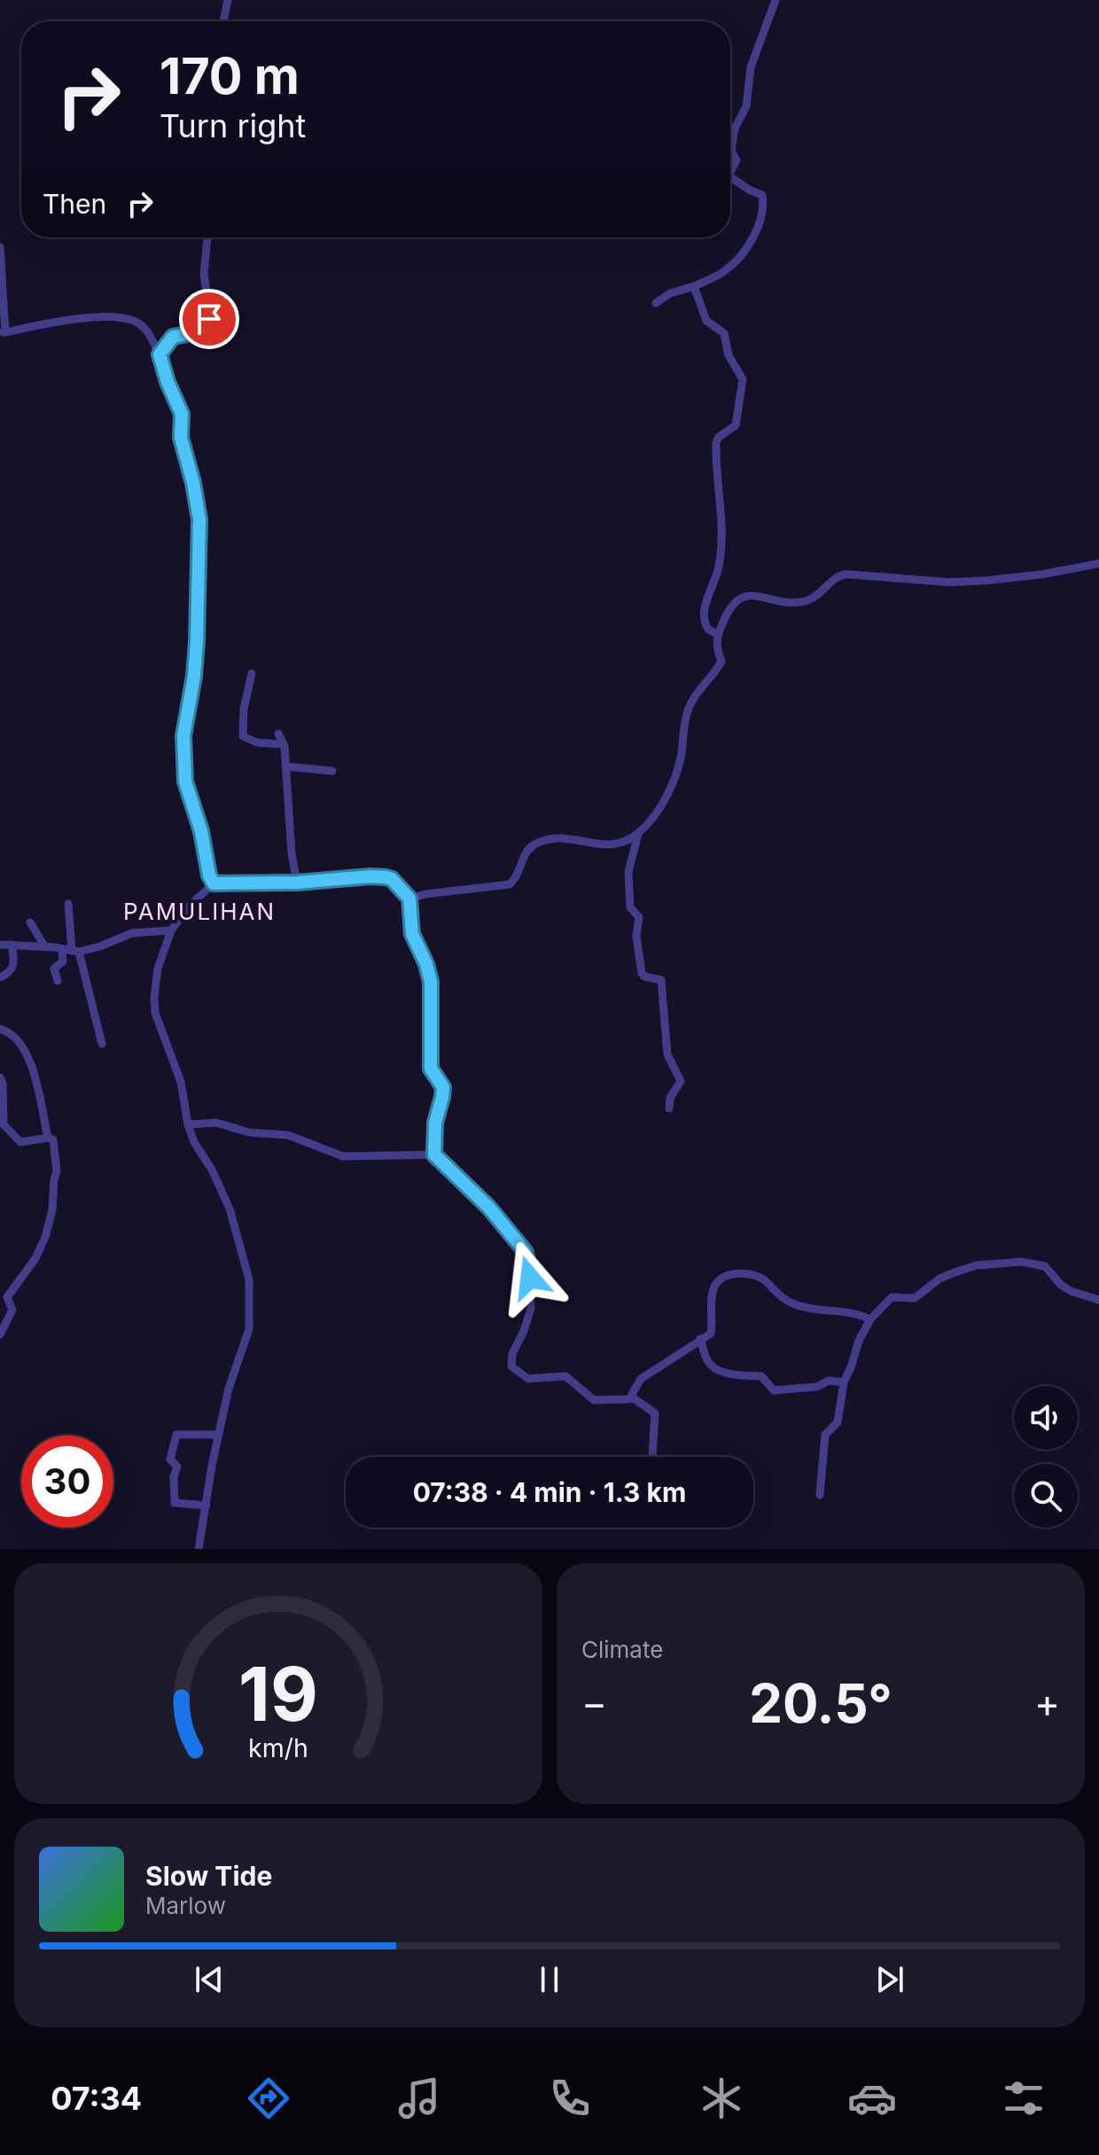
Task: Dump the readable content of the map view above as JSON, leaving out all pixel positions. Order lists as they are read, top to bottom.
{
  "districts": ["PAMULIHAN"],
  "page": {
    "turn": ["170 m", "Turn right"],
    "then": "Then",
    "limit": "30",
    "trip": "07:38 · 4 min · 1.3 km",
    "tile": "Climate",
    "heat": ["−", "20.5°", "+"],
    "song": ["Slow Tide", "Marlow"],
    "tabs": "07:34",
    "gauge": ["19", "km/h"]
  }
}
